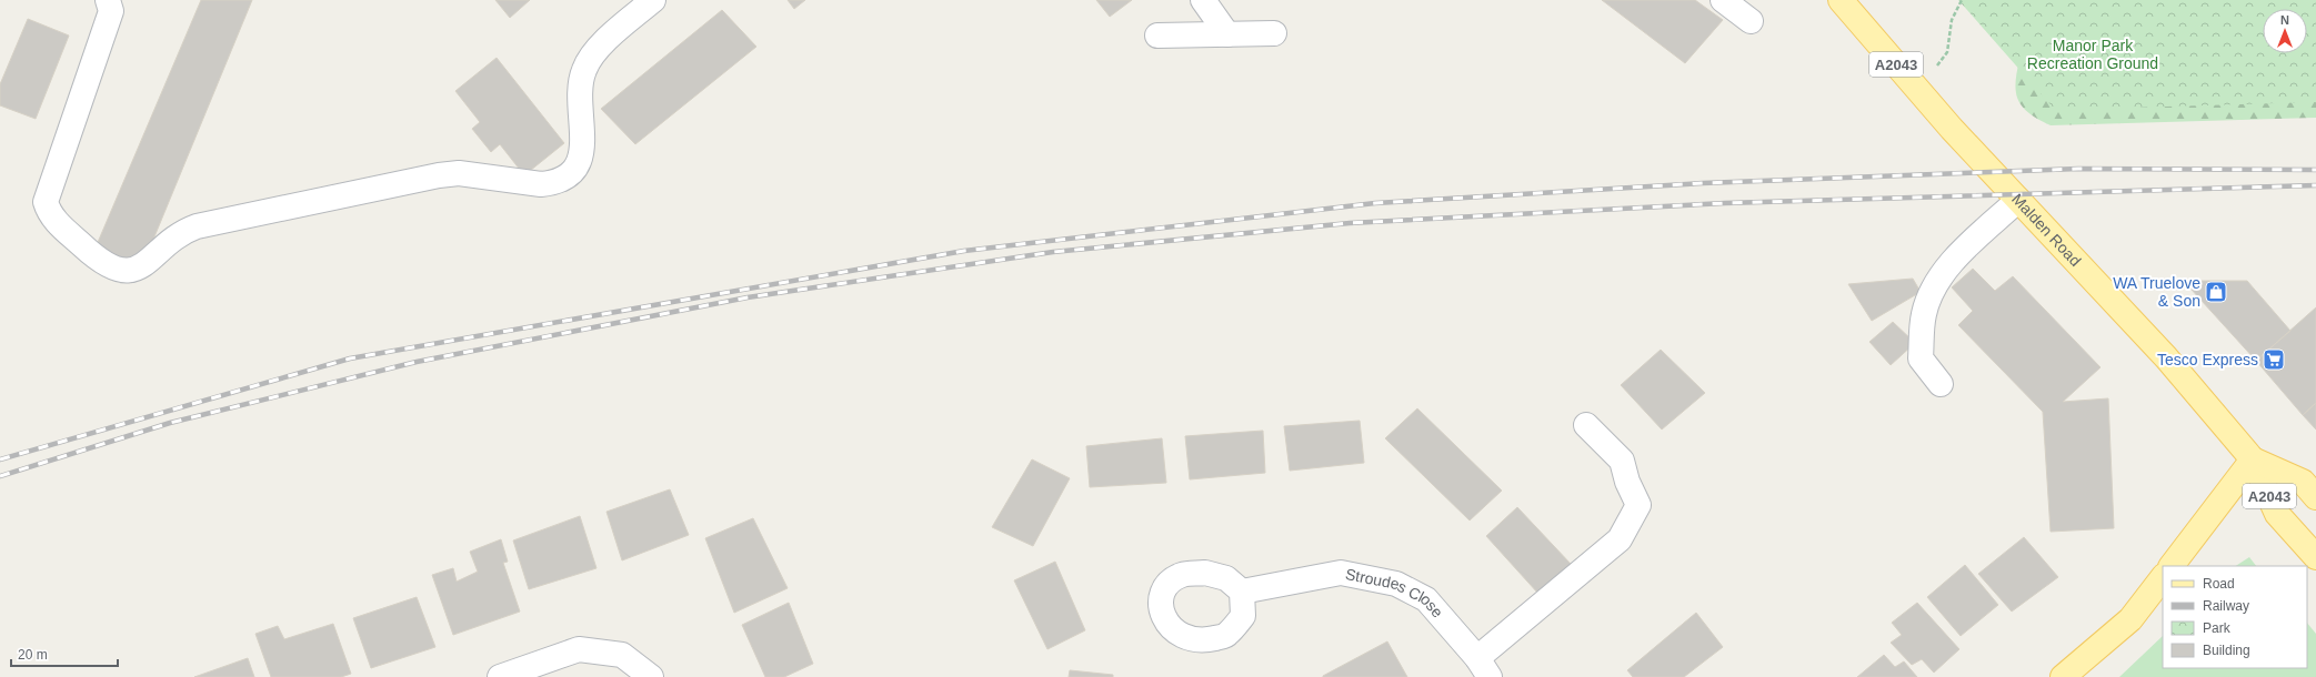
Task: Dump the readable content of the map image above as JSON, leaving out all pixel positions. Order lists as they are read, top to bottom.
{
  "streets": {
    "main road": ["A2043", "Malden Road"],
    "street": ["Stroudes Close"]
  },
  "parks": ["Manor Park Recreation Ground"],
  "places": {
    "shop": ["WA Truelove & Son"],
    "supermarket": ["Tesco Express"]
  },
  "legend": [
    "Road",
    "Railway",
    "Park",
    "Building"
  ],
  "scale_bar": "20 m",
  "north": "top"
}
